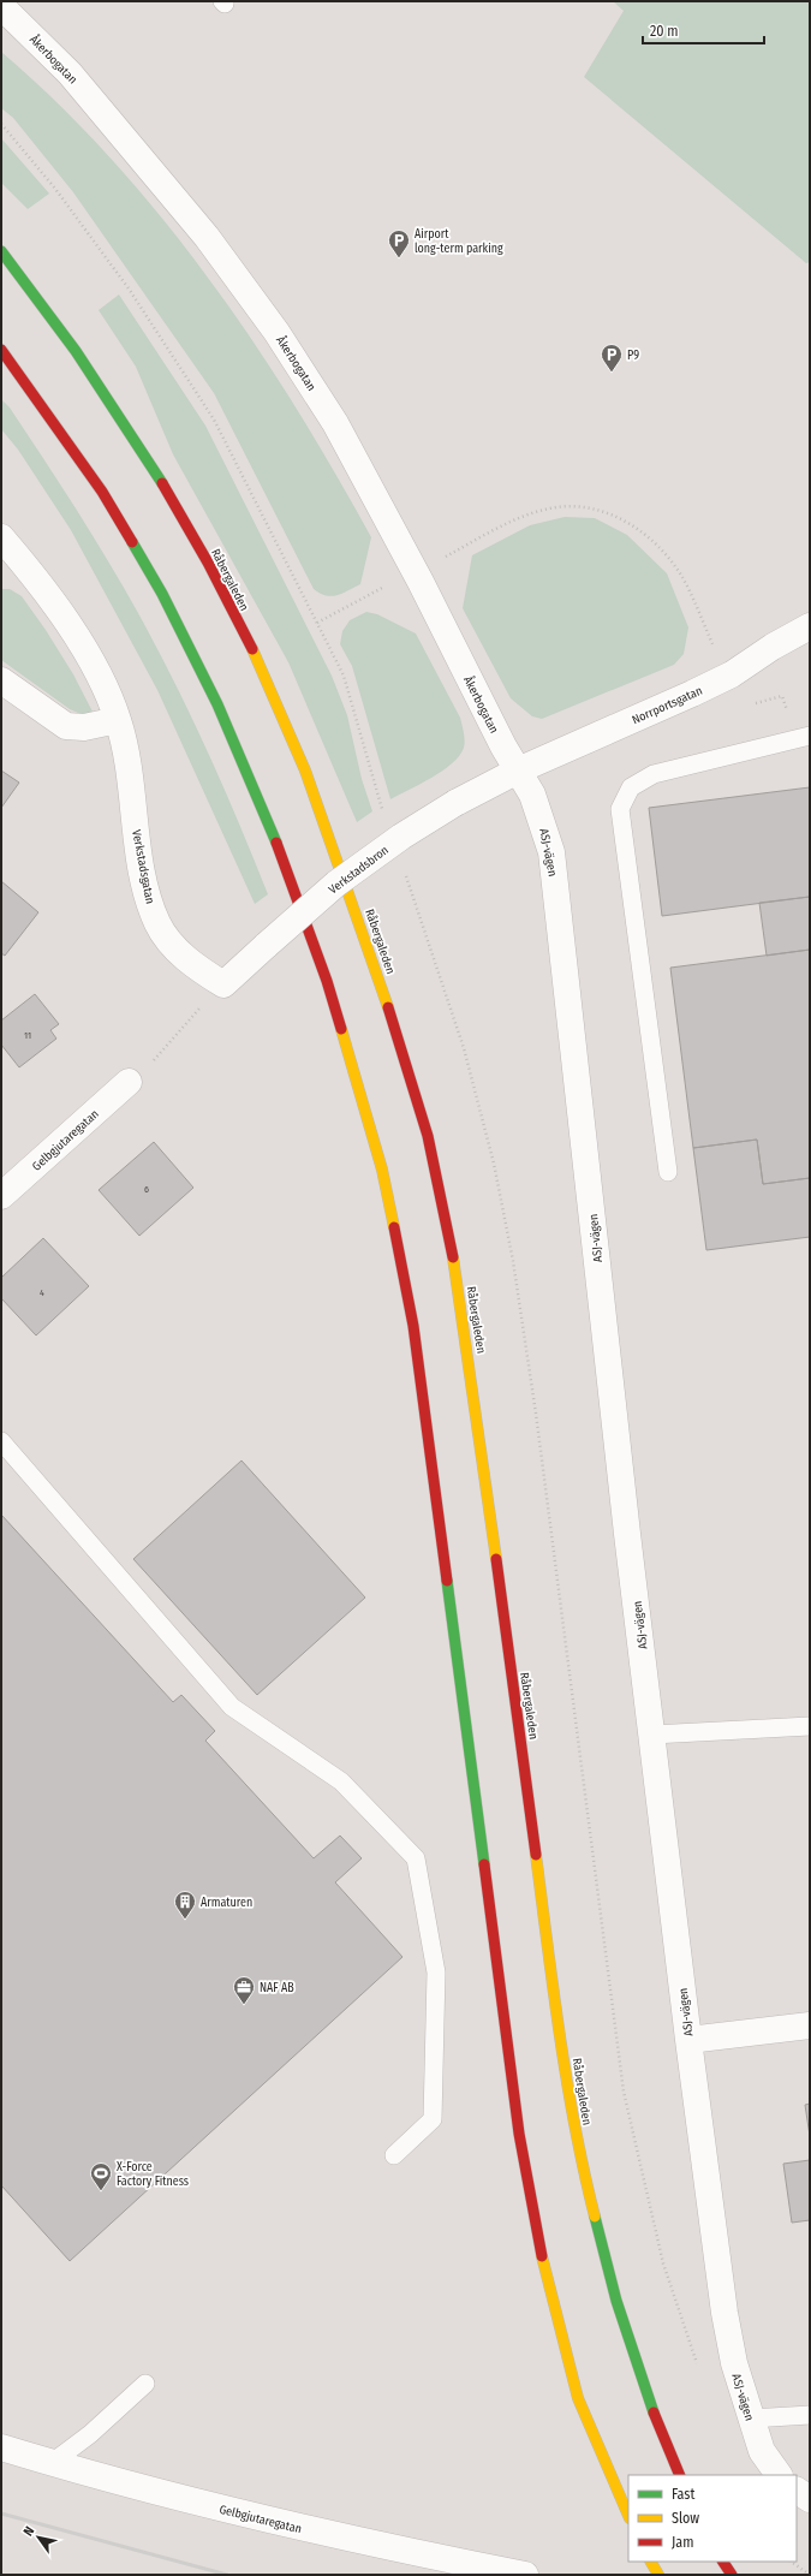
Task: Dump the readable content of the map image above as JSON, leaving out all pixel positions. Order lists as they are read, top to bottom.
{
  "streets": {
    "main road": ["Råbergaleden"],
    "street": [
      "Åkerbogatan",
      "Norrportsgatan",
      "ASJ-vägen",
      "Verkstadsgatan",
      "Verkstadsbron",
      "Gelbgjutaregatan"
    ]
  },
  "crossings": [
    ["Åkerbogatan", "Norrportsgatan"],
    ["Åkerbogatan", "ASJ-vägen"],
    ["Åkerbogatan", "Verkstadsbron"],
    ["Norrportsgatan", "ASJ-vägen"],
    ["Norrportsgatan", "Verkstadsbron"],
    ["ASJ-vägen", "Verkstadsbron"],
    ["Verkstadsgatan", "Verkstadsbron"]
  ],
  "places": {
    "parking": ["Airport long-term parking", "P9"],
    "building": ["Armaturen"],
    "office": ["NAF AB"],
    "sports": ["X-Force Factory Fitness"]
  },
  "house_numbers": ["11", "6", "4"],
  "legend": ["Fast", "Slow", "Jam"],
  "scale_bar": "20 m",
  "north": "top left"
}
